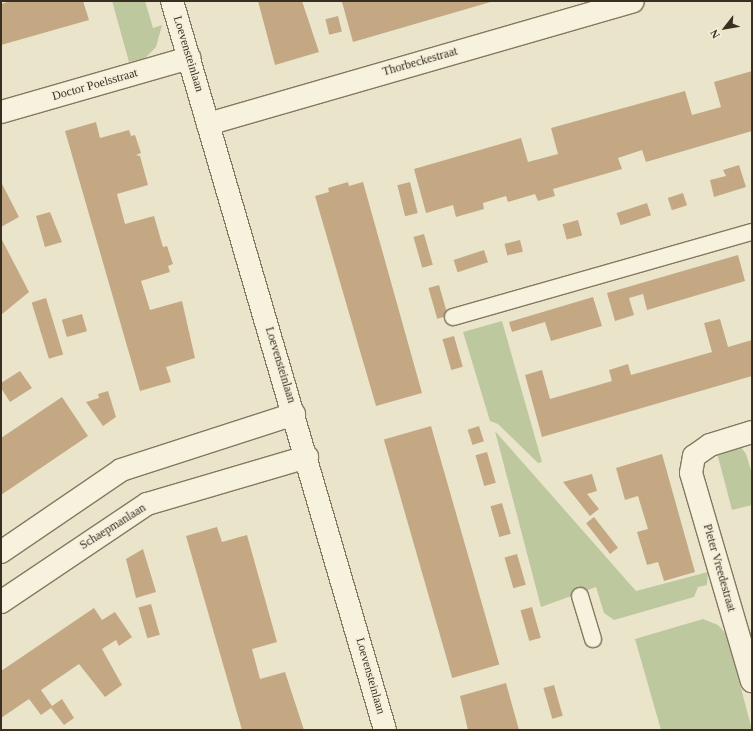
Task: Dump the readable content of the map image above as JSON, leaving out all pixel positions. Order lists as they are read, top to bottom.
{
  "streets": {
    "street": [
      "Loevensteinlaan",
      "Thorbeckestraat",
      "Doctor Poelsstraat",
      "Schaepmanlaan",
      "Pieter Vreedestraat"
    ]
  },
  "crossings": [
    ["Loevensteinlaan", "Thorbeckestraat"],
    ["Loevensteinlaan", "Doctor Poelsstraat"],
    ["Loevensteinlaan", "Schaepmanlaan"]
  ],
  "north": "bottom left"
}
